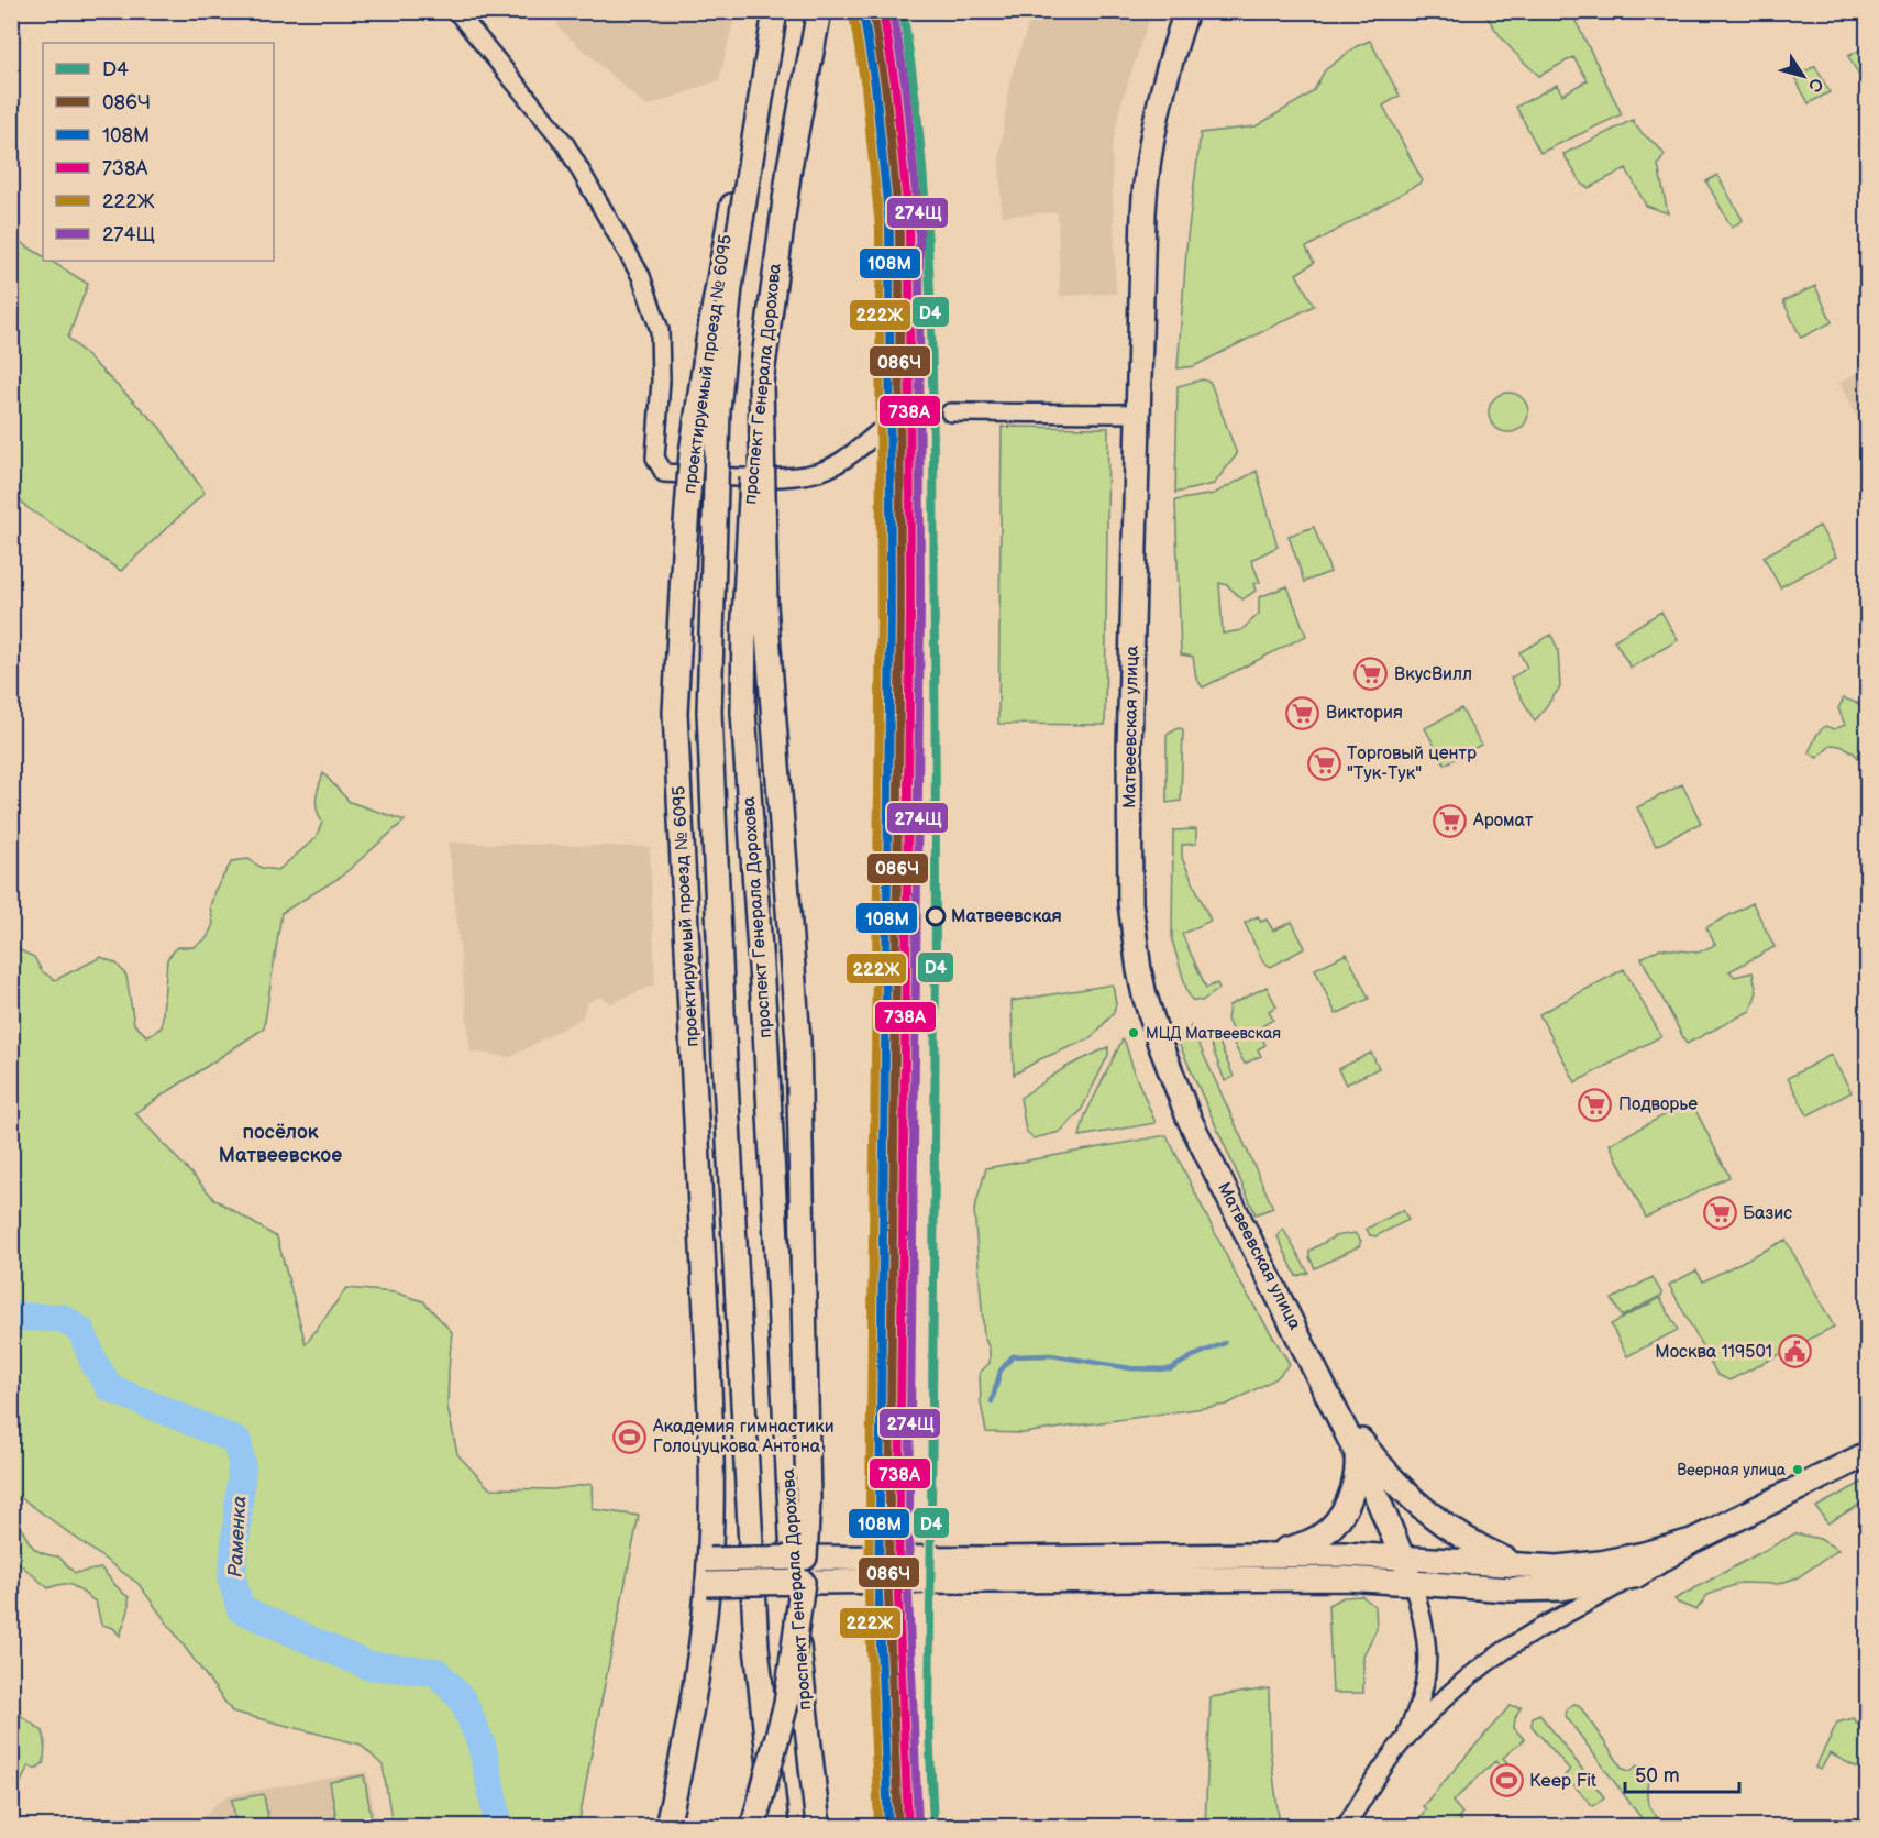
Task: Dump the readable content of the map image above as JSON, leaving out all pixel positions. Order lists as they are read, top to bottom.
{
  "streets": {
    "main road": ["проектируемый проезд № 6095", "проспект Генерала Дорохова", "Матвеевская улица"]
  },
  "crossings": [
    ["проектируемый проезд № 6095", "проспект Генерала Дорохова"]
  ],
  "districts": ["посёлок Матвеевское"],
  "water": ["Раменка"],
  "places": {
    "supermarket": [
      "ВкусВилл",
      "Виктория",
      "Торговый центр \"Тук-Тук\"",
      "Аромат",
      "Подворье",
      "Базис"
    ],
    "other": ["Матвеевская", "МЦД Матвеевская", "Веерная улица"],
    "public building": ["Москва 119501"],
    "sports": ["Академия гимнастики Голоцуцкова Антона", "Keep Fit"]
  },
  "lines": [
    "transit line D4",
    "transit line 086Ч",
    "transit line 738А",
    "transit line 274Щ",
    "transit line 108М",
    "transit line 222Ж"
  ],
  "legend": [
    "D4",
    "086Ч",
    "108М",
    "738А",
    "222Ж",
    "274Щ"
  ],
  "scale_bar": "50 m",
  "north": "bottom right"
}
